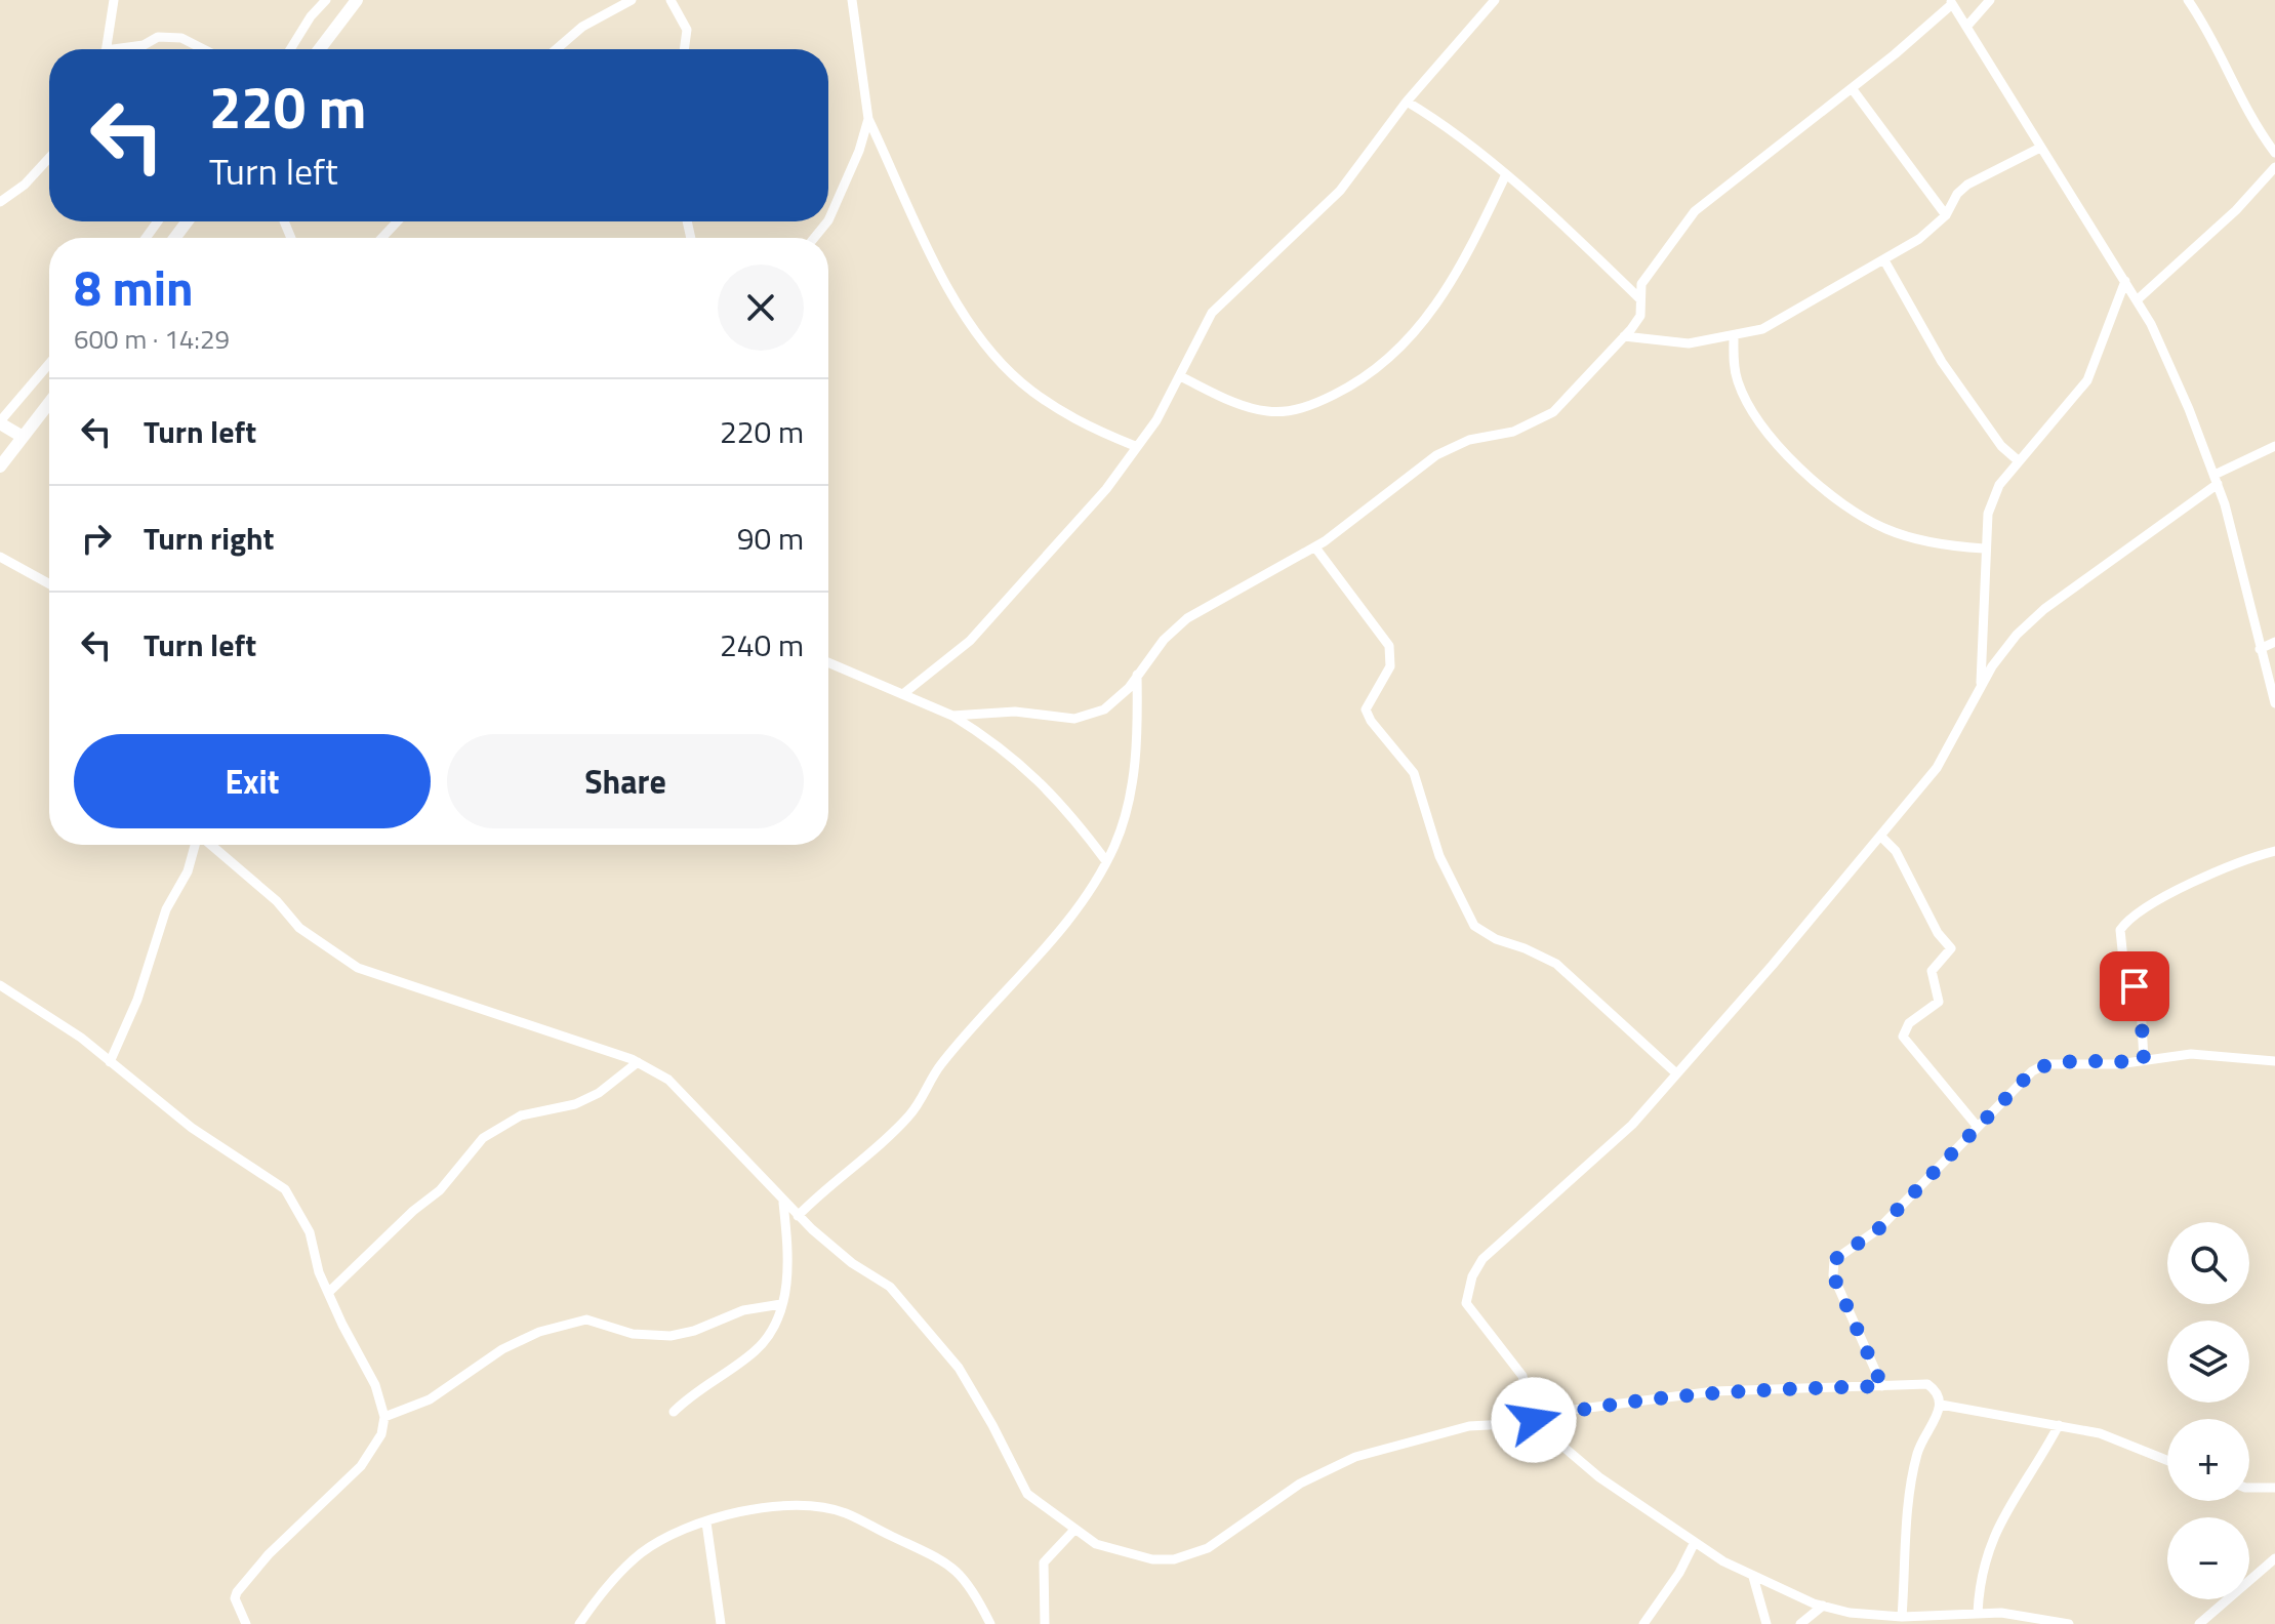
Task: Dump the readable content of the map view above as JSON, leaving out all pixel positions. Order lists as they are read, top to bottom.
{
  "page": {
    "turn": ["220 m", "Turn left"],
    "heading": ["8 min", "600 m · 14:29"],
    "list": [
      {
        "name": "Turn left",
        "value": "220 m"
      },
      {
        "name": "Turn right",
        "value": "90 m"
      },
      {
        "name": "Turn left",
        "value": "240 m"
      }
    ],
    "buttons": ["Exit", "Share"],
    "map_buttons": ["+", "−"]
  }
}
